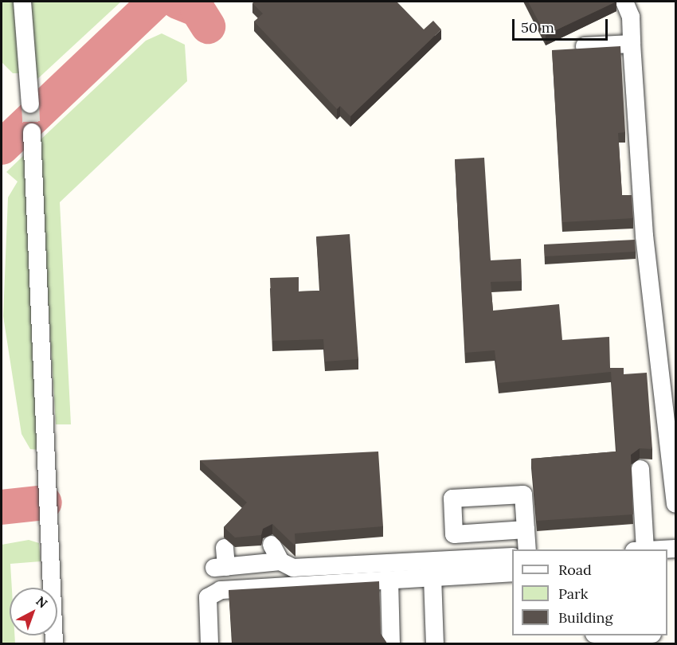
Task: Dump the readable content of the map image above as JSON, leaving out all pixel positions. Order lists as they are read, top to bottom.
{
  "legend": ["Road", "Park", "Building"],
  "scale_bar": "50 m",
  "north": "top right"
}
